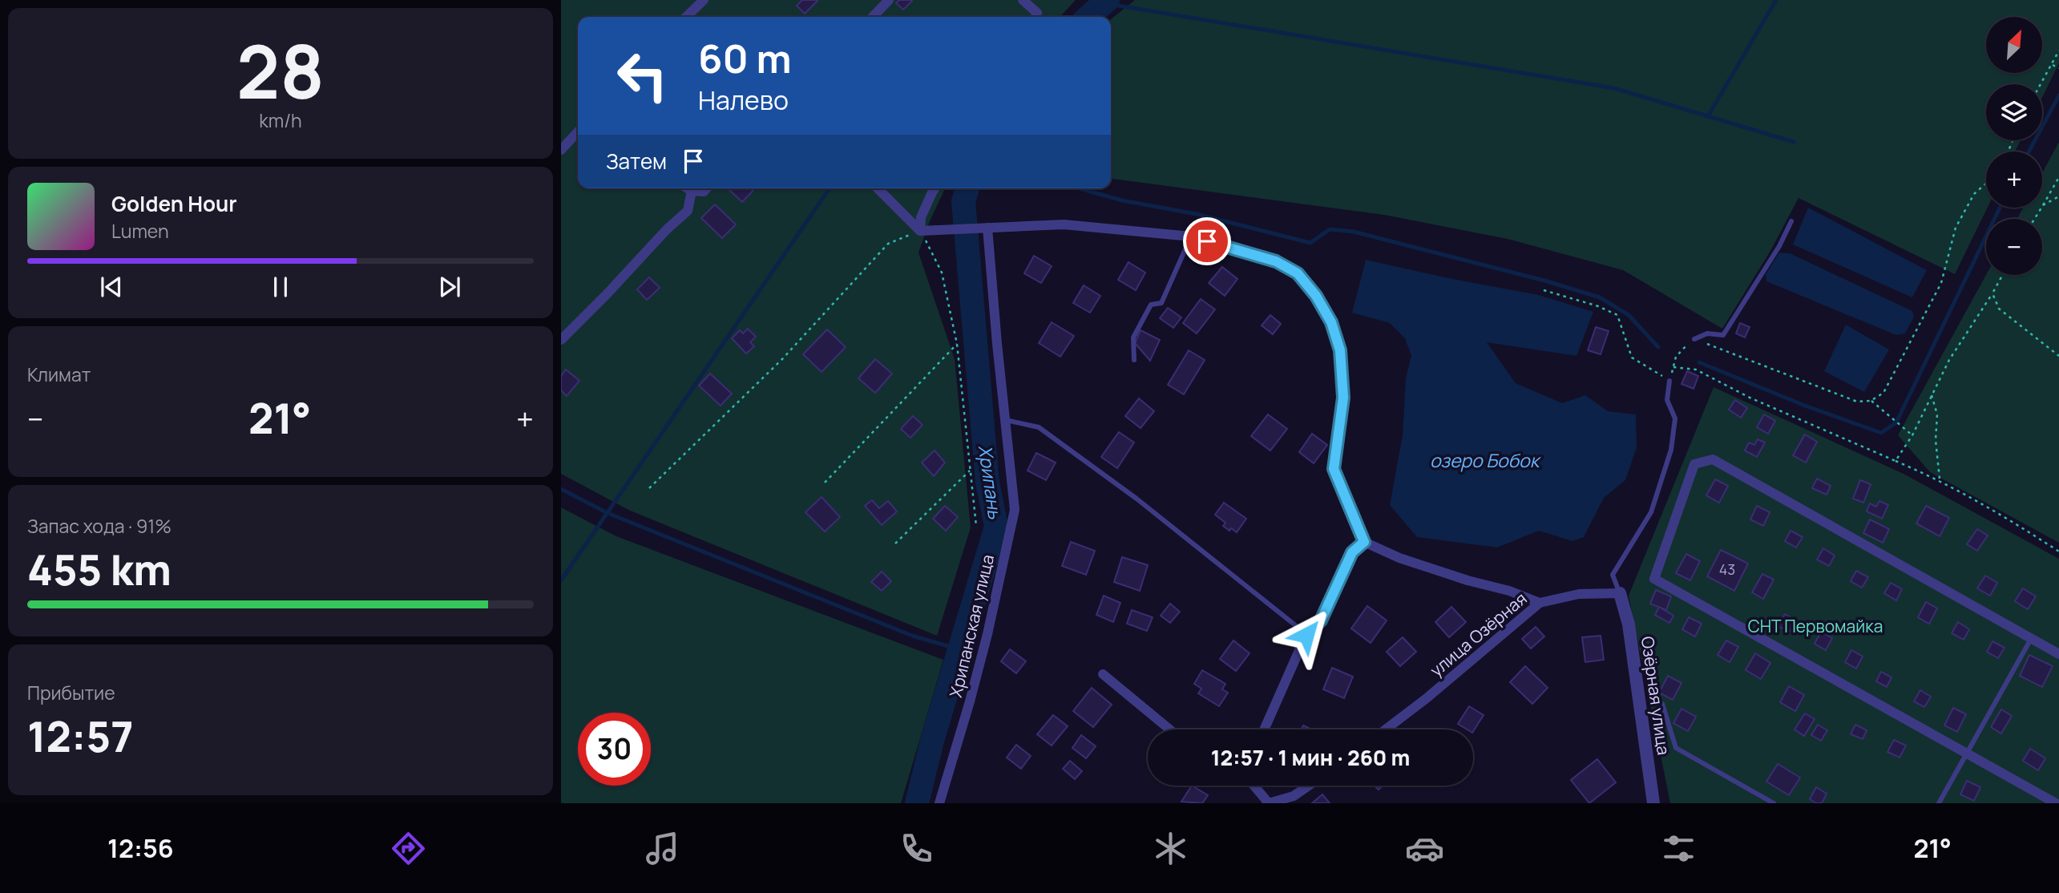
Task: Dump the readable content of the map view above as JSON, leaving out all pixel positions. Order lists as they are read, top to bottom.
{
  "streets": {
    "street": ["Хрипанская улица", "улица Озёрная", "Озёрная улица"]
  },
  "crossings": [
    ["улица Озёрная", "Озёрная улица"]
  ],
  "water": ["озеро Бобок", "Хрипань"],
  "parks": ["СНТ Первомайка"],
  "house_numbers": ["43"],
  "north": "top right",
  "page": {
    "tile": [
      ["28", "km/h"],
      "Климат",
      ["Запас хода · 91%", "455 km"],
      ["Прибытие", "12:57"]
    ],
    "map_buttons": ["+", "−"],
    "turn": ["60 m", "Налево"],
    "then": "Затем",
    "song": ["Golden Hour", "Lumen"],
    "heat": ["−", "21°", "+"],
    "limit": "30",
    "trip": "12:57 · 1 мин · 260 m",
    "tabs": ["12:56", "21°"]
  }
}
